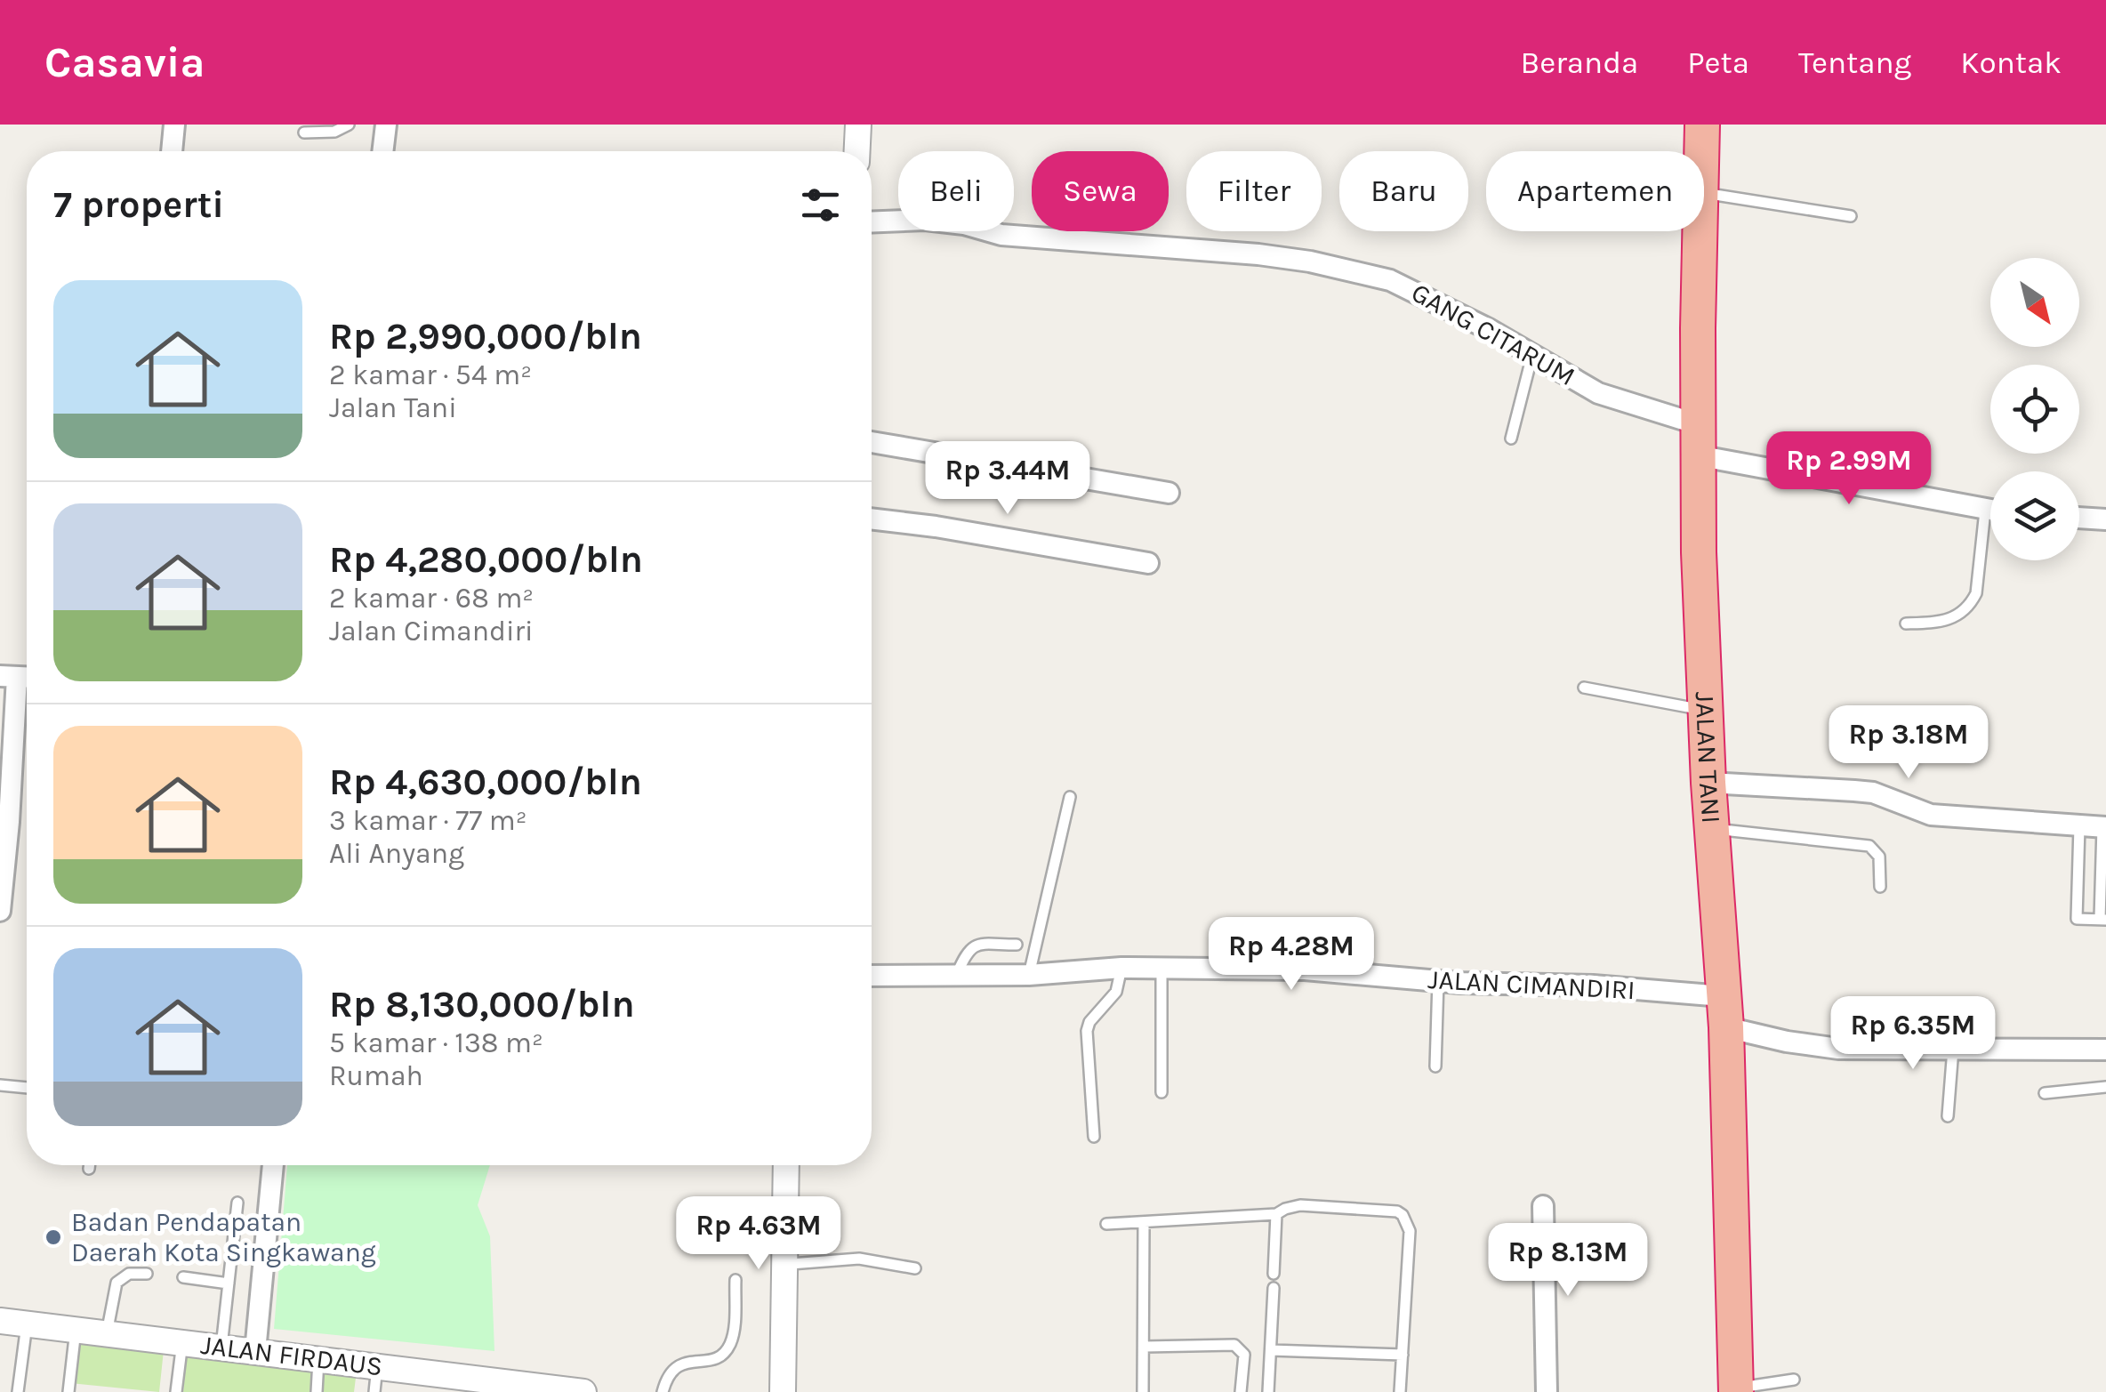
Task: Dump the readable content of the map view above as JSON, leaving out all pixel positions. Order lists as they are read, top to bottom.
{
  "streets": {
    "highway": ["JALAN TANI"],
    "street": ["GANG CITARUM", "JALAN CIMANDIRI", "JALAN FIRDAUS"]
  },
  "crossings": [
    ["GANG CITARUM", "JALAN TANI"],
    ["JALAN TANI", "JALAN CIMANDIRI"]
  ],
  "places": ["Badan Pendapatan Daerah Kota Singkawang"],
  "north": "bottom right",
  "page": {
    "header": "Casavia",
    "nav": [
      "Beranda",
      "Peta",
      "Tentang",
      "Kontak"
    ],
    "chip": [
      "Beli",
      "Sewa",
      "Filter",
      "Baru",
      "Apartemen"
    ],
    "heading": "7 properti",
    "list": [
      {
        "name": "Rp 2,990,000/bln",
        "note": "2 kamar · 54 m² · Jalan Tani"
      },
      {
        "name": "Rp 4,280,000/bln",
        "note": "2 kamar · 68 m² · Jalan Cimandiri"
      },
      {
        "name": "Rp 4,630,000/bln",
        "note": "3 kamar · 77 m² · Ali Anyang"
      },
      {
        "name": "Rp 8,130,000/bln",
        "note": "5 kamar · 138 m² · Rumah"
      }
    ],
    "price": [
      "Rp 2.99M",
      "Rp 3.44M",
      "Rp 3.18M",
      "Rp 4.28M",
      "Rp 6.35M",
      "Rp 4.63M",
      "Rp 8.13M"
    ]
  }
}
